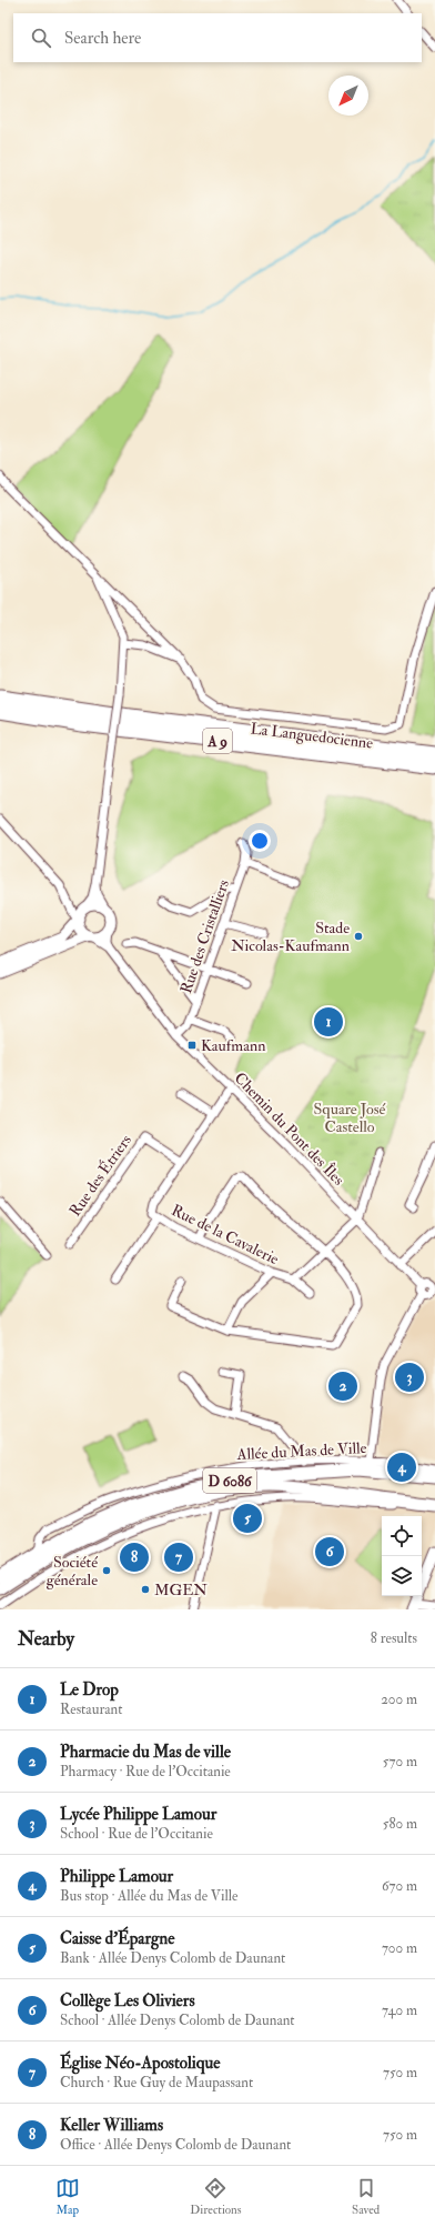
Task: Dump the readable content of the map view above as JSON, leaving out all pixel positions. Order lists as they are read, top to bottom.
{
  "streets": {
    "highway": ["La Languedocienne", "A 9"],
    "main road": ["D 6086"],
    "street": [
      "Rue des Cristalliers",
      "Chemin du Pont des Îles",
      "Rue des Étriers",
      "Rue de la Cavalerie",
      "Allée du Mas de Ville"
    ]
  },
  "crossings": [
    ["Rue des Cristalliers", "Chemin du Pont des Îles"],
    ["Chemin du Pont des Îles", "Rue de la Cavalerie"],
    ["Rue des Étriers", "Rue de la Cavalerie"],
    ["Allée du Mas de Ville", "D 6086"]
  ],
  "parks": ["Square José Castello"],
  "places": {
    "other": ["Stade Nicolas-Kaufmann", "Société générale", "MGEN"],
    "transit": ["Kaufmann"]
  },
  "north": "bottom left",
  "page": {
    "search": "Search here",
    "pins": [
      "1",
      "3",
      "2",
      "4",
      "5",
      "6",
      "7",
      "8"
    ],
    "heading": ["Nearby", "8 results"],
    "list": [
      {
        "mark": "1",
        "name": "Le Drop",
        "note": "Restaurant",
        "value": "200 m"
      },
      {
        "mark": "2",
        "name": "Pharmacie du Mas de ville",
        "note": "Pharmacy · Rue de l'Occitanie",
        "value": "570 m"
      },
      {
        "mark": "3",
        "name": "Lycée Philippe Lamour",
        "note": "School · Rue de l'Occitanie",
        "value": "580 m"
      },
      {
        "mark": "4",
        "name": "Philippe Lamour",
        "note": "Bus stop · Allée du Mas de Ville",
        "value": "670 m"
      },
      {
        "mark": "5",
        "name": "Caisse d'Épargne",
        "note": "Bank · Allée Denys Colomb de Daunant",
        "value": "700 m"
      },
      {
        "mark": "6",
        "name": "Collège Les Oliviers",
        "note": "School · Allée Denys Colomb de Daunant",
        "value": "740 m"
      },
      {
        "mark": "7",
        "name": "Église Néo-Apostolique",
        "note": "Church · Rue Guy de Maupassant",
        "value": "750 m"
      },
      {
        "mark": "8",
        "name": "Keller Williams",
        "note": "Office · Allée Denys Colomb de Daunant",
        "value": "750 m"
      }
    ],
    "nav": ["Map", "Directions", "Saved"]
  }
}
